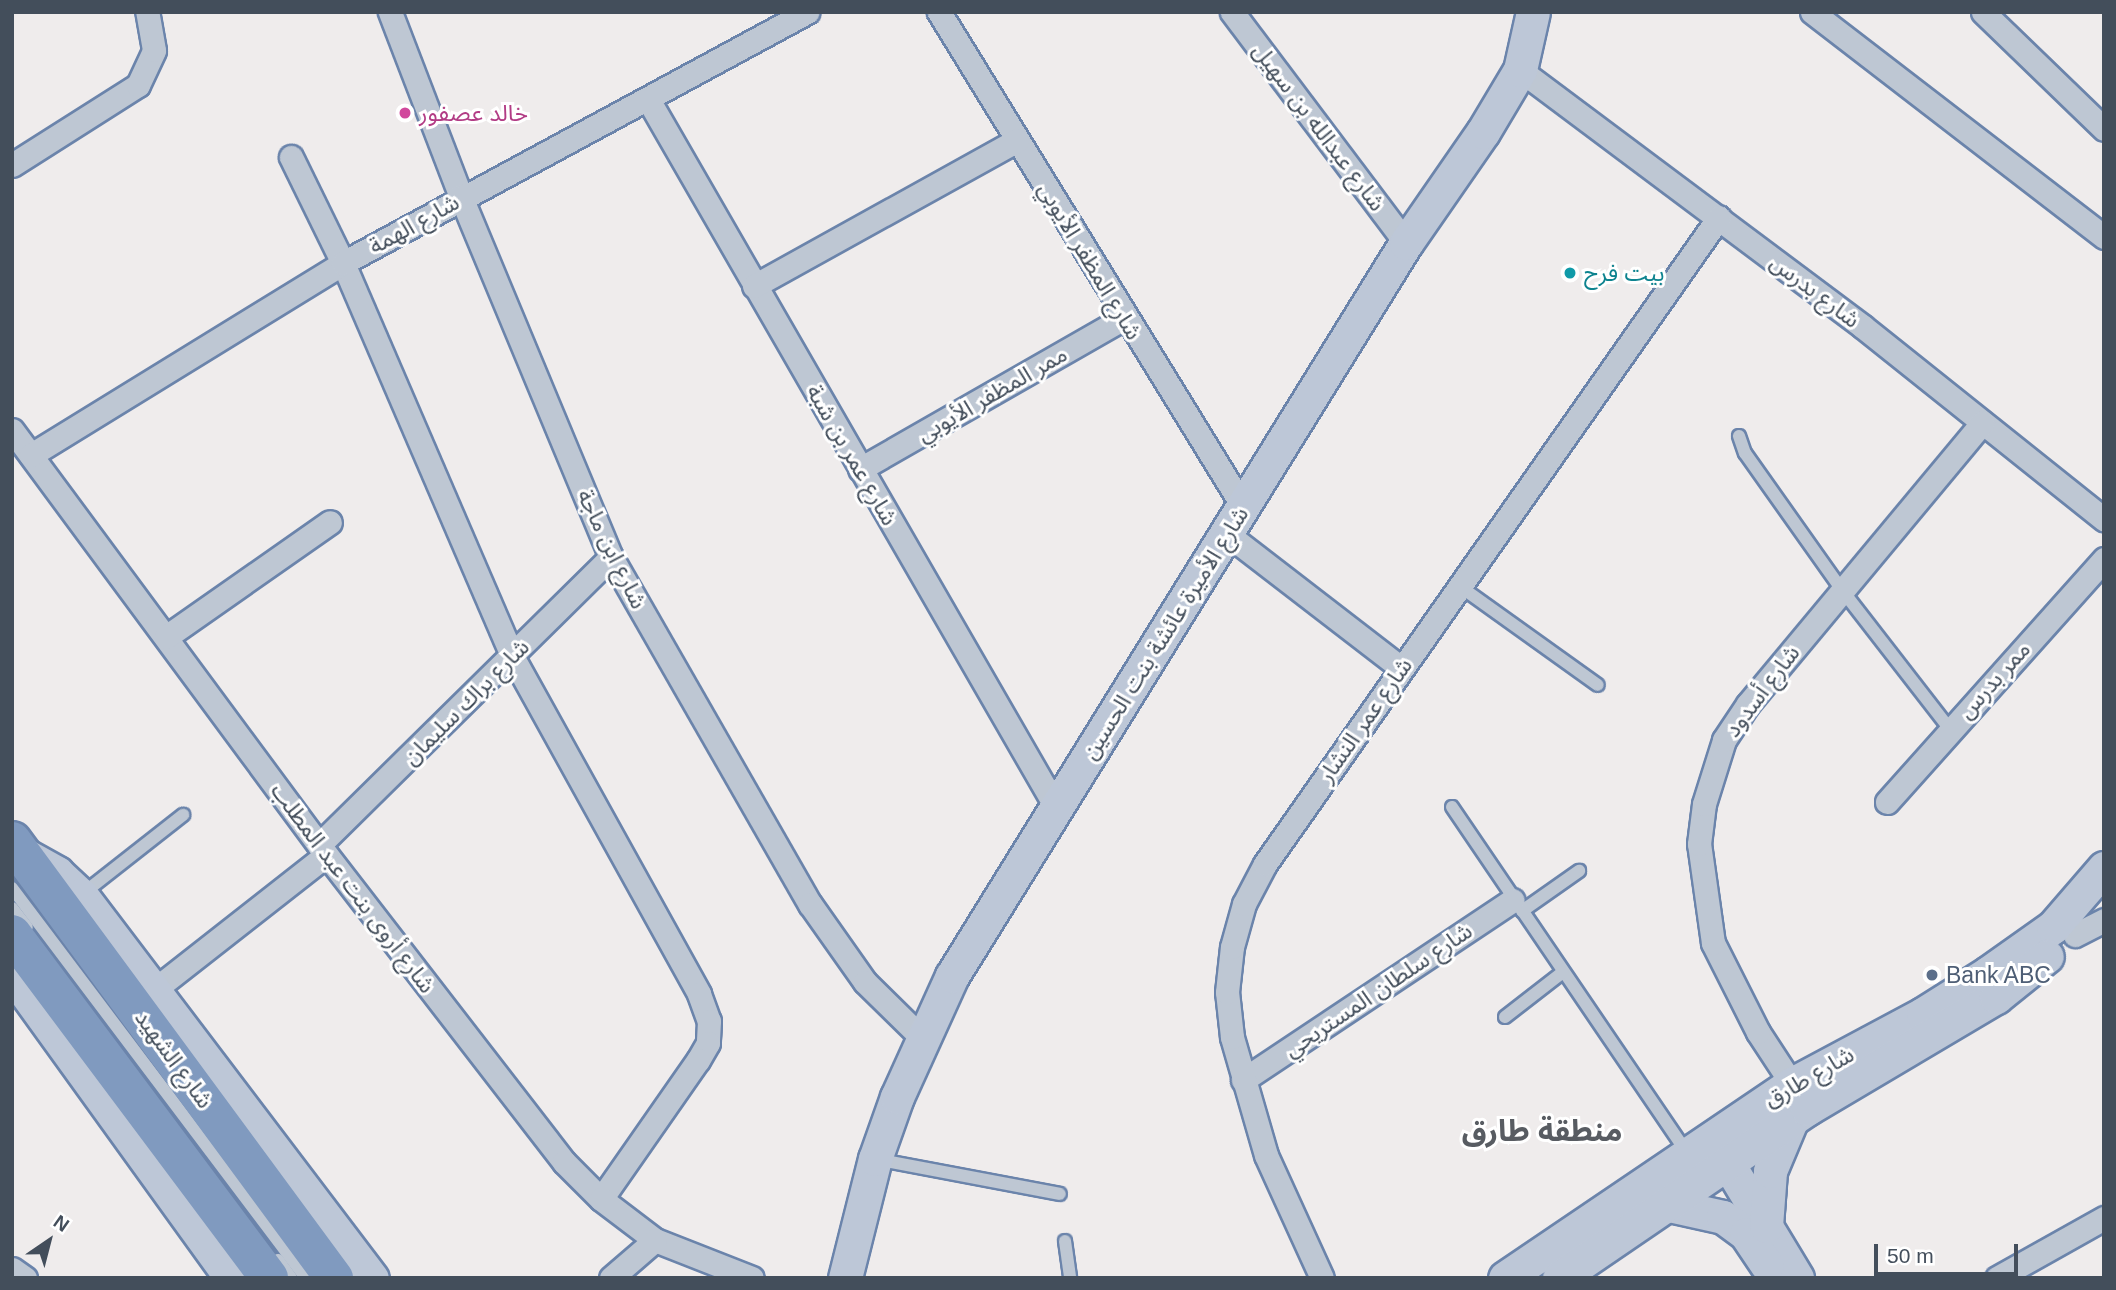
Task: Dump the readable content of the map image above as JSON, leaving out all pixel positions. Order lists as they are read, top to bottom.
{
  "streets": {
    "highway": ["شارع الشهيد"],
    "street": [
      "شارع عبدالله بن سهيل",
      "شارع الهمة",
      "شارع المظفر الأيوبي",
      "شارع بدرس",
      "ممر المظفر الأيوبي",
      "شارع عمر بن شبة",
      "شارع ابن ماجة",
      "شارع الأميرة عائشة بنت الحسين",
      "ممر بدرس",
      "شارع أسدود",
      "شارع براك سليمان",
      "شارع عمر النشار",
      "شارع أروى بنت عبد المطلب",
      "شارع سلطان المستريحي",
      "شارع طارق"
    ]
  },
  "crossings": [
    ["شارع عبدالله بن سهيل", "شارع الأميرة عائشة بنت الحسين"],
    ["شارع الهمة", "شارع عمر بن شبة"],
    ["شارع الهمة", "شارع ابن ماجة"],
    ["شارع الهمة", "شارع أروى بنت عبد المطلب"],
    ["شارع المظفر الأيوبي", "ممر المظفر الأيوبي"],
    ["شارع المظفر الأيوبي", "شارع الأميرة عائشة بنت الحسين"],
    ["شارع بدرس", "شارع الأميرة عائشة بنت الحسين"],
    ["شارع بدرس", "شارع أسدود"],
    ["شارع بدرس", "شارع عمر النشار"],
    ["ممر المظفر الأيوبي", "شارع عمر بن شبة"],
    ["شارع عمر بن شبة", "شارع الأميرة عائشة بنت الحسين"],
    ["شارع ابن ماجة", "شارع الأميرة عائشة بنت الحسين"],
    ["شارع ابن ماجة", "شارع براك سليمان"],
    ["شارع أسدود", "شارع طارق"],
    ["شارع براك سليمان", "شارع أروى بنت عبد المطلب"],
    ["شارع عمر النشار", "شارع سلطان المستريحي"]
  ],
  "districts": ["منطقة طارق"],
  "places": ["خالد عصفور", "بيت فرح", "Bank ABC"],
  "scale_bar": "50 m",
  "north": "top right"
}
